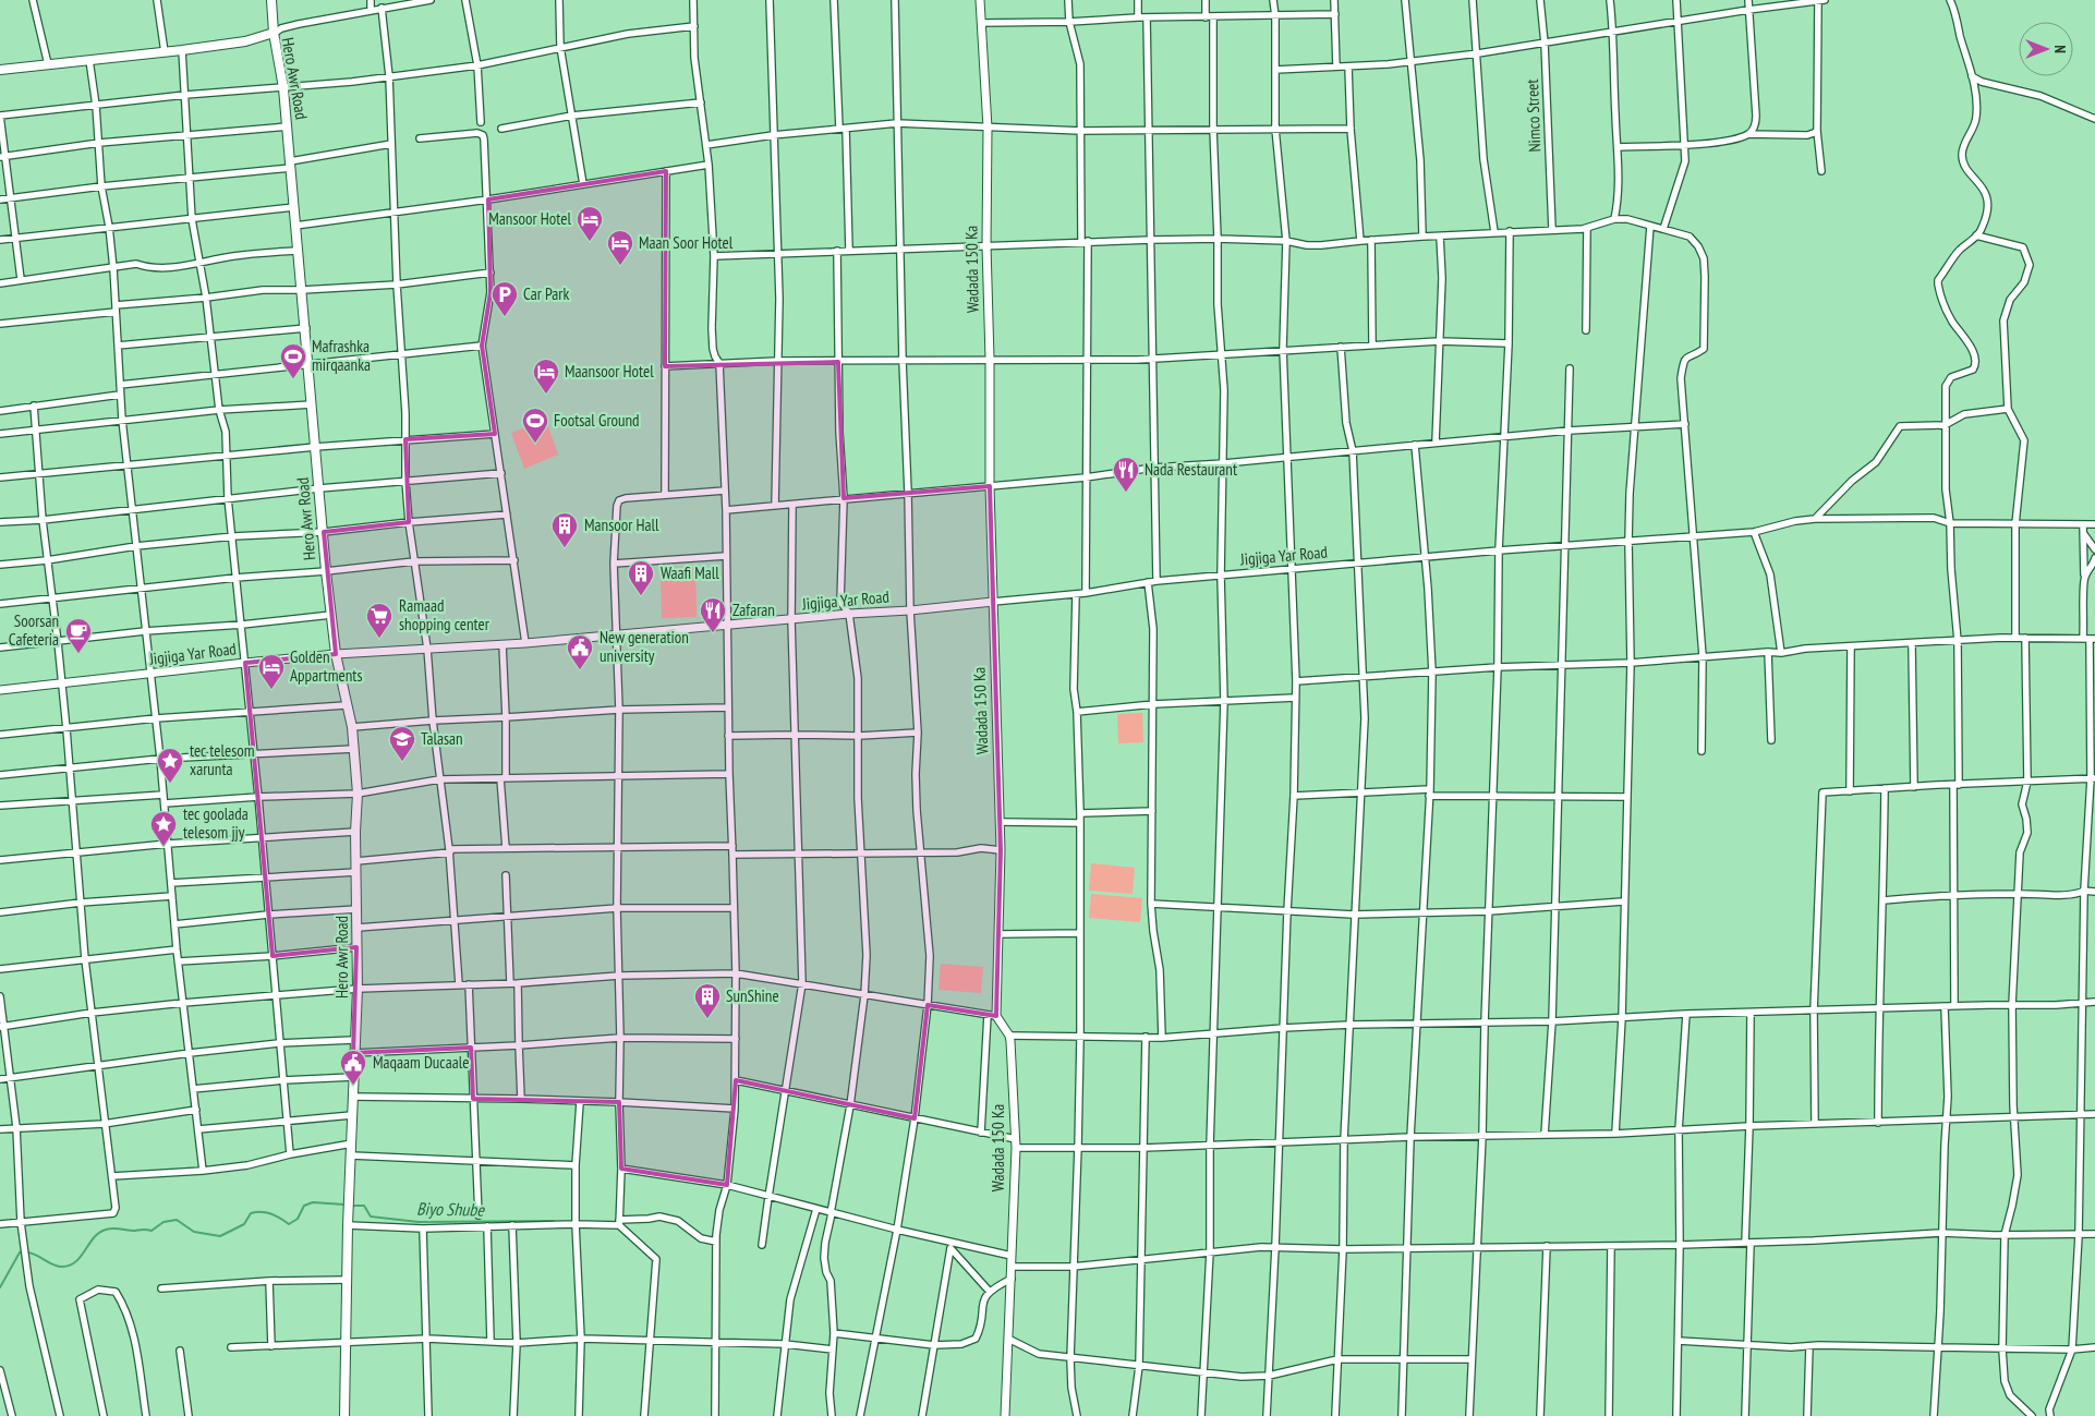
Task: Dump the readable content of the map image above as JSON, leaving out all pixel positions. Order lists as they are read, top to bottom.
{
  "streets": {
    "main road": ["Hero Awr Road"],
    "street": ["Nimco Street", "Wadada 150 Ka", "Jigjiga Yar Road"]
  },
  "crossings": [
    ["Hero Awr Road", "Jigjiga Yar Road"],
    ["Wadada 150 Ka", "Jigjiga Yar Road"]
  ],
  "water": ["Biyo Shube"],
  "places": {
    "hotel": [
      "Mansoor Hotel",
      "Maan Soor Hotel",
      "Maansoor Hotel",
      "Golden Appartments"
    ],
    "parking": ["Car Park"],
    "sports": ["Mafrashka mirqaanka", "Footsal Ground"],
    "restaurant": ["Nada Restaurant", "Zafaran"],
    "building": ["Mansoor Hall", "Waafi Mall", "SunShine"],
    "supermarket": ["Ramaad shopping center"],
    "cafe": ["Soorsan Cafeteria"],
    "public building": ["New generation university", "Maqaam Ducaale"],
    "school or university": ["Talasan"],
    "place": ["tec telesom xarunta", "tec goolada telesom jjy"]
  },
  "north": "right"
}
